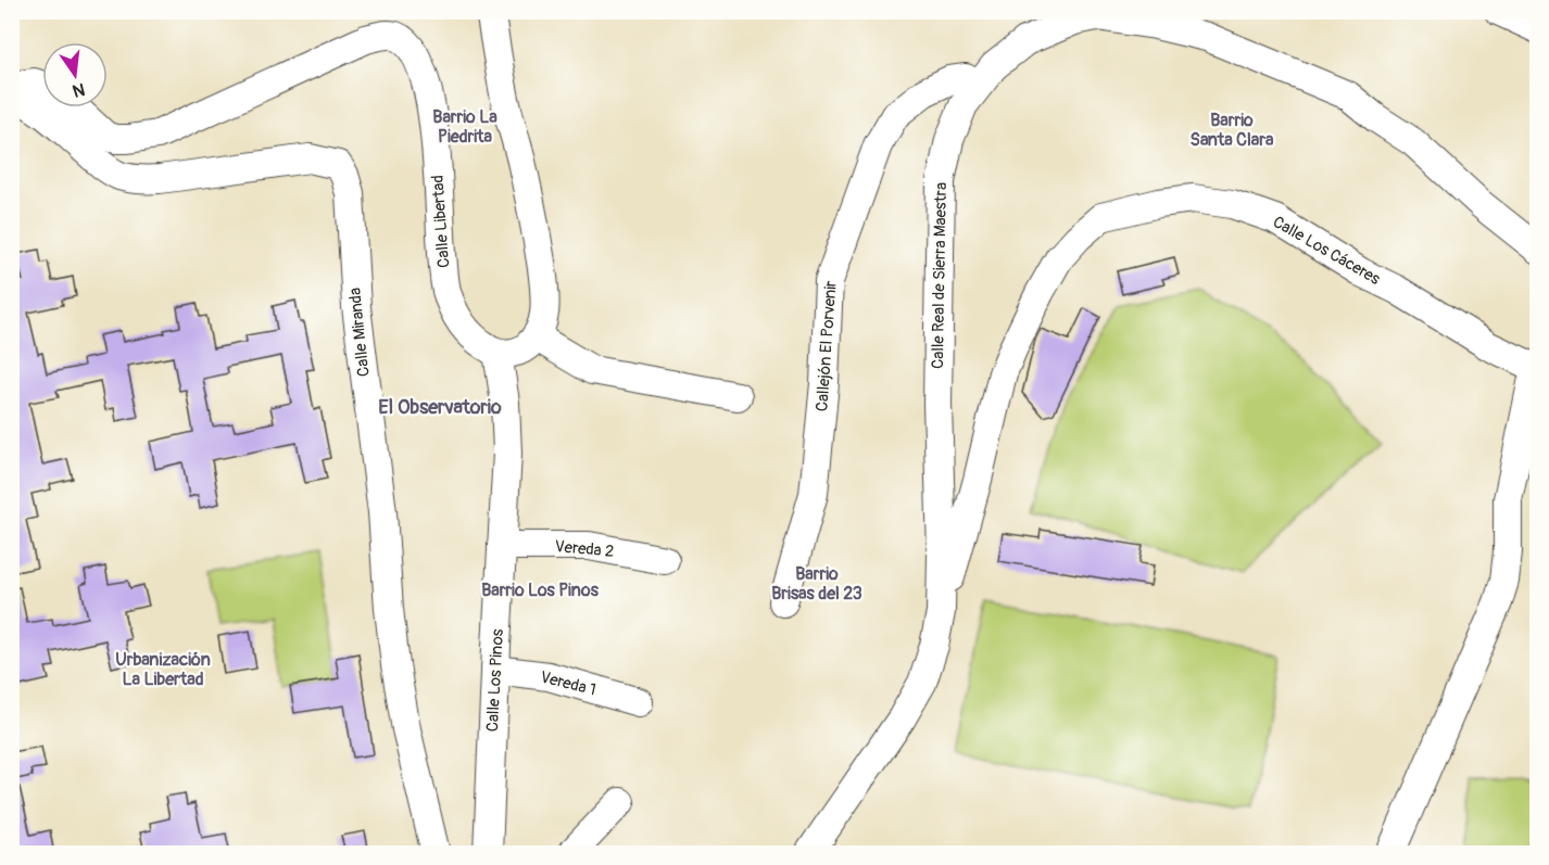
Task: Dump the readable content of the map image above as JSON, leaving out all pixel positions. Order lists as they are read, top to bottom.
{
  "streets": {
    "street": [
      "Calle Libertad",
      "Calle Los Cáceres",
      "Calle Real de Sierra Maestra",
      "Calle Miranda",
      "Callejón El Porvenir",
      "Vereda 2",
      "Calle Los Pinos",
      "Vereda 1"
    ]
  },
  "crossings": [
    ["Calle Libertad", "Calle Los Pinos"],
    ["Calle Los Cáceres", "Calle Real de Sierra Maestra"],
    ["Calle Real de Sierra Maestra", "Callejón El Porvenir"],
    ["Vereda 2", "Calle Los Pinos"],
    ["Calle Los Pinos", "Vereda 1"]
  ],
  "districts": [
    "Barrio La Piedrita",
    "Barrio Santa Clara",
    "El Observatorio",
    "Barrio Brisas del 23",
    "Barrio Los Pinos",
    "Urbanización La Libertad"
  ],
  "north": "bottom"
}
